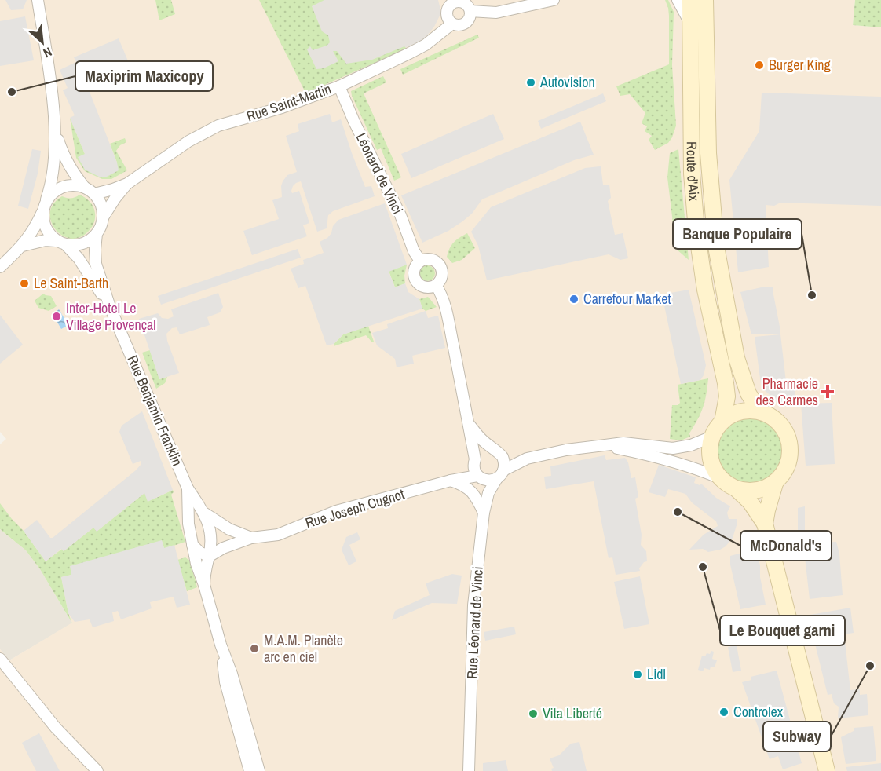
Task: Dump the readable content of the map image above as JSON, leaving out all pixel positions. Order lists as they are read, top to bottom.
{
  "streets": {
    "main road": ["Route d'Aix"],
    "street": [
      "Rue Saint-Martin",
      "Léonard de Vinci",
      "Rue Benjamin Franklin",
      "Rue Joseph Cugnot",
      "Rue Léonard de Vinci"
    ]
  },
  "crossings": [
    ["Rue Saint-Martin", "Léonard de Vinci"],
    ["Rue Saint-Martin", "Rue Benjamin Franklin"],
    ["Rue Joseph Cugnot", "Rue Léonard de Vinci"]
  ],
  "places": {
    "other": [
      "Burger King",
      "Autovision",
      "Maxiprim Maxicopy",
      "Le Saint-Barth",
      "Banque Populaire",
      "Carrefour Market",
      "Inter-Hotel Le Village Provençal",
      "McDonald's",
      "Le Bouquet garni",
      "M.A.M. Planète arc en ciel",
      "Subway",
      "Lidl",
      "Controlex",
      "Vita Liberté"
    ],
    "health": ["Pharmacie des Carmes"]
  },
  "north": "bottom right"
}
